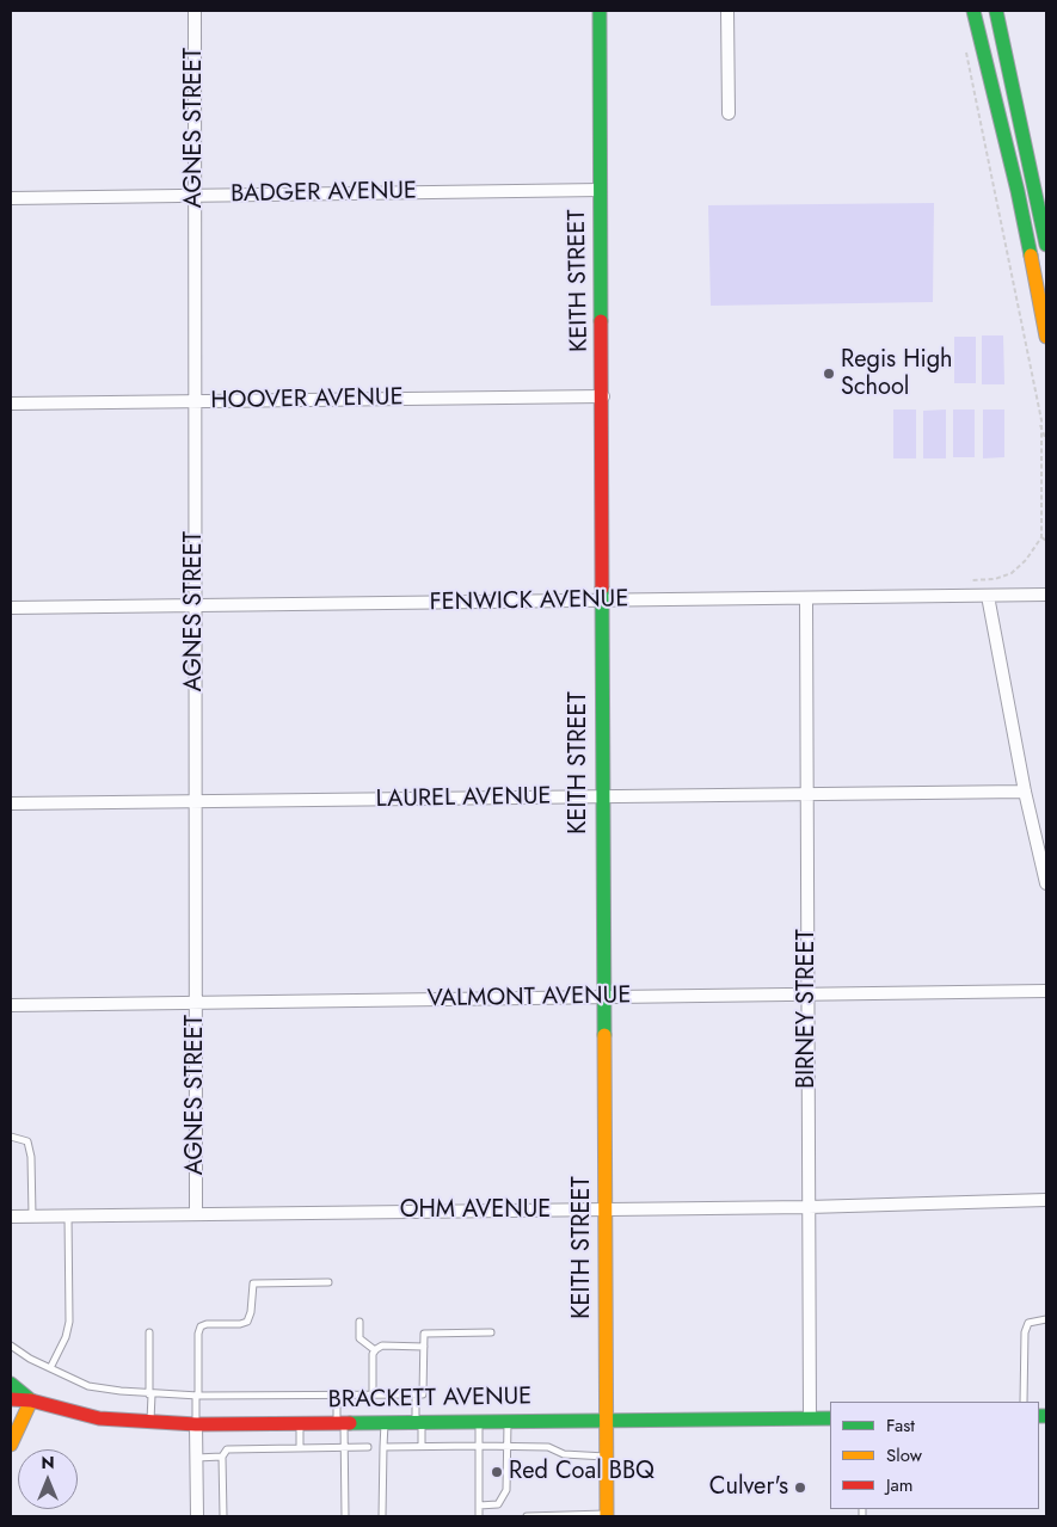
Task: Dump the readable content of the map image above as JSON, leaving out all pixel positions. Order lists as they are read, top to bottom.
{
  "streets": {
    "main road": ["KEITH STREET", "BRACKETT AVENUE"],
    "street": [
      "AGNES STREET",
      "BADGER AVENUE",
      "HOOVER AVENUE",
      "FENWICK AVENUE",
      "LAUREL AVENUE",
      "VALMONT AVENUE",
      "BIRNEY STREET",
      "OHM AVENUE"
    ]
  },
  "crossings": [
    ["AGNES STREET", "BADGER AVENUE"],
    ["AGNES STREET", "HOOVER AVENUE"],
    ["AGNES STREET", "FENWICK AVENUE"],
    ["AGNES STREET", "LAUREL AVENUE"],
    ["AGNES STREET", "VALMONT AVENUE"],
    ["AGNES STREET", "OHM AVENUE"],
    ["BADGER AVENUE", "KEITH STREET"],
    ["KEITH STREET", "HOOVER AVENUE"],
    ["KEITH STREET", "FENWICK AVENUE"],
    ["KEITH STREET", "LAUREL AVENUE"],
    ["KEITH STREET", "VALMONT AVENUE"],
    ["KEITH STREET", "OHM AVENUE"],
    ["KEITH STREET", "BRACKETT AVENUE"],
    ["FENWICK AVENUE", "BIRNEY STREET"],
    ["LAUREL AVENUE", "BIRNEY STREET"],
    ["VALMONT AVENUE", "BIRNEY STREET"],
    ["BIRNEY STREET", "OHM AVENUE"],
    ["BIRNEY STREET", "BRACKETT AVENUE"]
  ],
  "places": ["Regis High School", "Red Coal BBQ", "Culver's"],
  "legend": ["Fast", "Slow", "Jam"],
  "north": "top"
}
